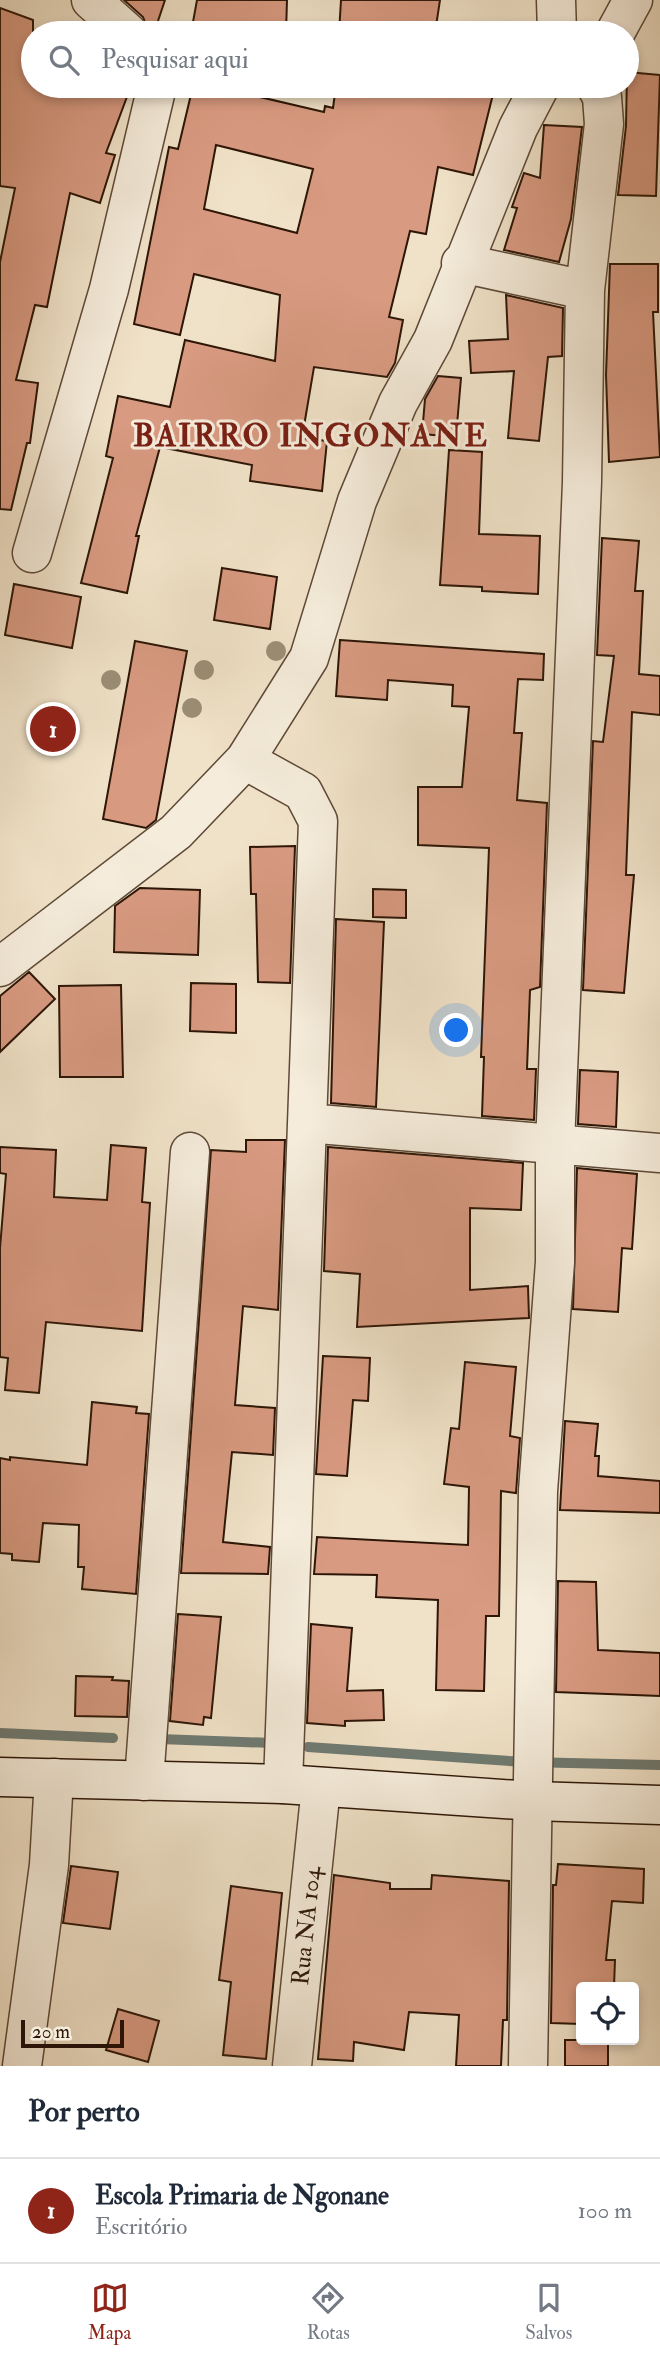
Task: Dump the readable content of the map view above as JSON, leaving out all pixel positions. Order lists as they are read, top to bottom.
{
  "streets": {
    "street": ["Rua NA 104"]
  },
  "districts": ["BAIRRO INGONANE"],
  "scale_bar": "20 m",
  "page": {
    "search": "Pesquisar aqui",
    "pins": "1",
    "scale": "20 m",
    "heading": "Por perto",
    "list": [
      {
        "mark": "1",
        "name": "Escola Primaria de Ngonane",
        "note": "Escritório",
        "value": "100 m"
      }
    ],
    "nav": ["Mapa", "Rotas", "Salvos"]
  }
}
